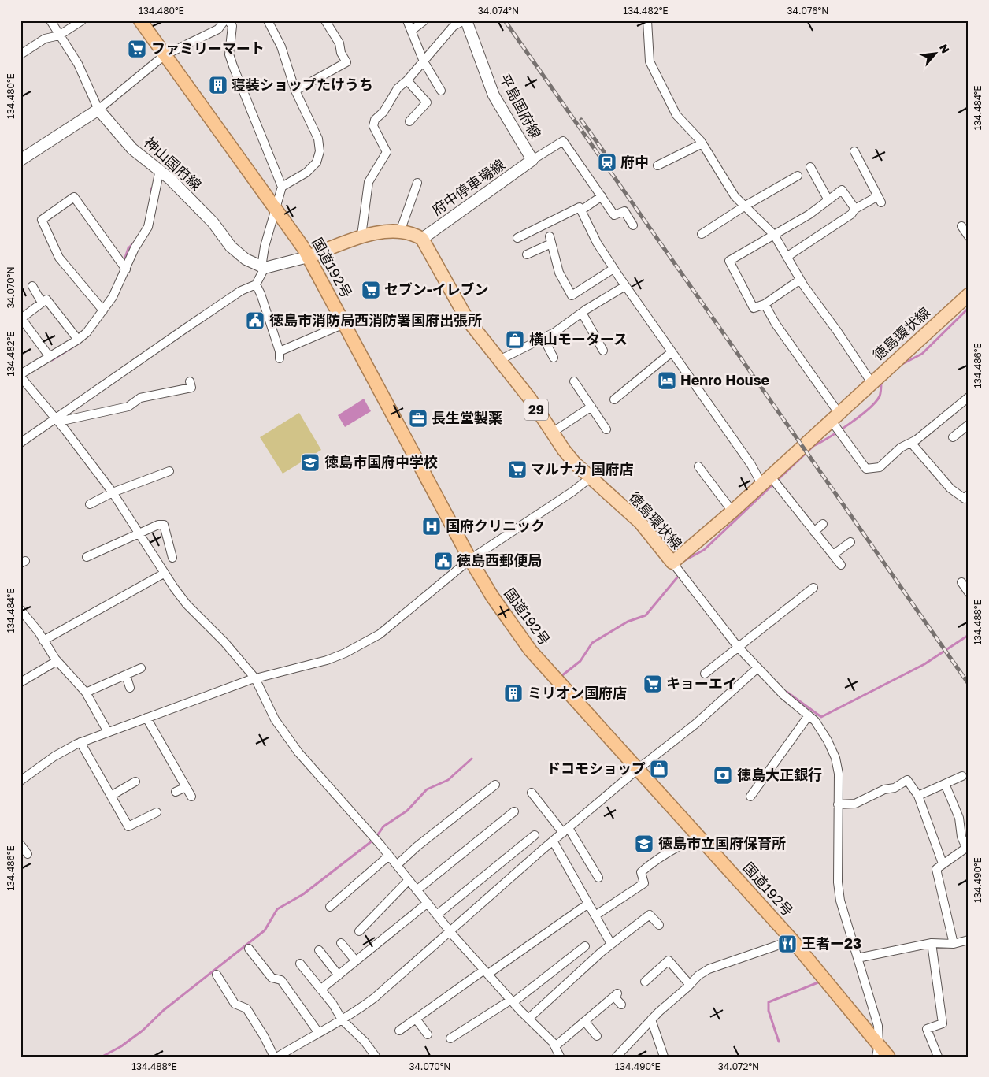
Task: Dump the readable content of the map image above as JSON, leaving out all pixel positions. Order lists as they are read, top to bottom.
{
  "streets": {
    "highway": ["国道192号"],
    "main road": [
      "平島国府線",
      "神山国府線",
      "府中停車場線",
      "徳島環状線",
      "29"
    ]
  },
  "crossings": [
    ["平島国府線", "府中停車場線"],
    ["府中停車場線", "徳島環状線"]
  ],
  "places": {
    "supermarket": [
      "ファミリーマート",
      "セブン-イレブン",
      "マルナカ 国府店",
      "キョーエイ"
    ],
    "building": ["寝装ショップたけうち", "ミリオン国府店"],
    "station": ["府中"],
    "public building": ["徳島市消防局西消防署国府出張所", "徳島西郵便局"],
    "shop": ["横山モータース", "ドコモショップ"],
    "hotel": ["Henro House"],
    "office": ["長生堂製薬"],
    "school or university": ["徳島市国府中学校", "徳島市立国府保育所"],
    "hospital": ["国府クリニック"],
    "bank": ["徳島大正銀行"],
    "restaurant": ["王者ー23"]
  },
  "north": "top right",
  "coordinates": [
    "134.480°E",
    "34.074°N",
    "134.482°E",
    "34.076°N",
    "134.484°E",
    "34.070°N",
    "134.486°E",
    "134.488°E",
    "134.490°E",
    "34.072°N"
  ]
}
